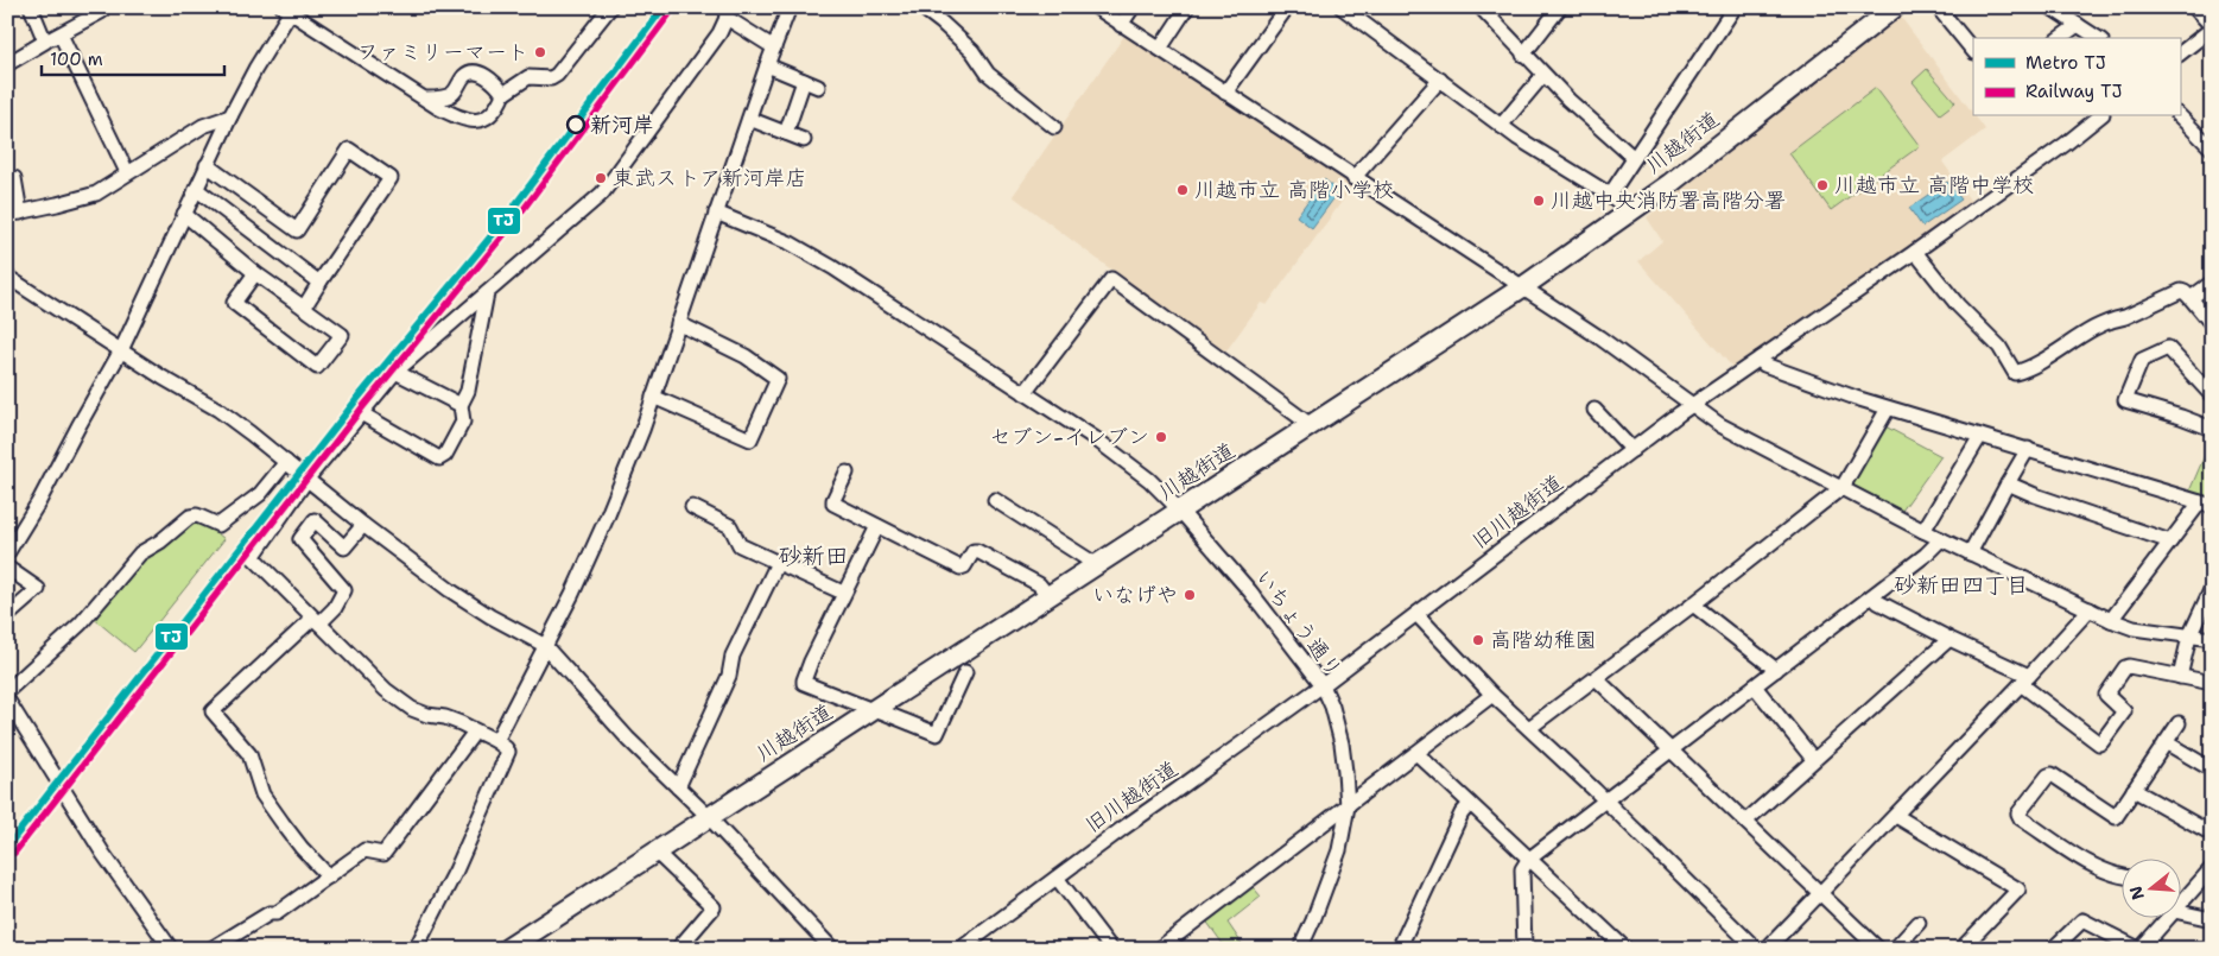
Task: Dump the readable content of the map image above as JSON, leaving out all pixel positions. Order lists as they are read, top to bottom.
{
  "streets": {
    "highway": ["川越街道"],
    "street": ["旧川越街道", "いちょう通り"]
  },
  "crossings": [
    ["川越街道", "いちょう通り"],
    ["旧川越街道", "いちょう通り"]
  ],
  "districts": ["砂新田", "砂新田四丁目"],
  "places": [
    "ファミリーマート",
    "新河岸",
    "東武ストア新河岸店",
    "川越市立 高階中学校",
    "川越市立 高階小学校",
    "川越中央消防署高階分署",
    "セブン-イレブン",
    "いなげや",
    "高階幼稚園"
  ],
  "lines": ["metro line TJ", "rail line TJ"],
  "legend": ["Metro TJ", "Railway TJ"],
  "scale_bar": "100 m",
  "north": "left"
}
